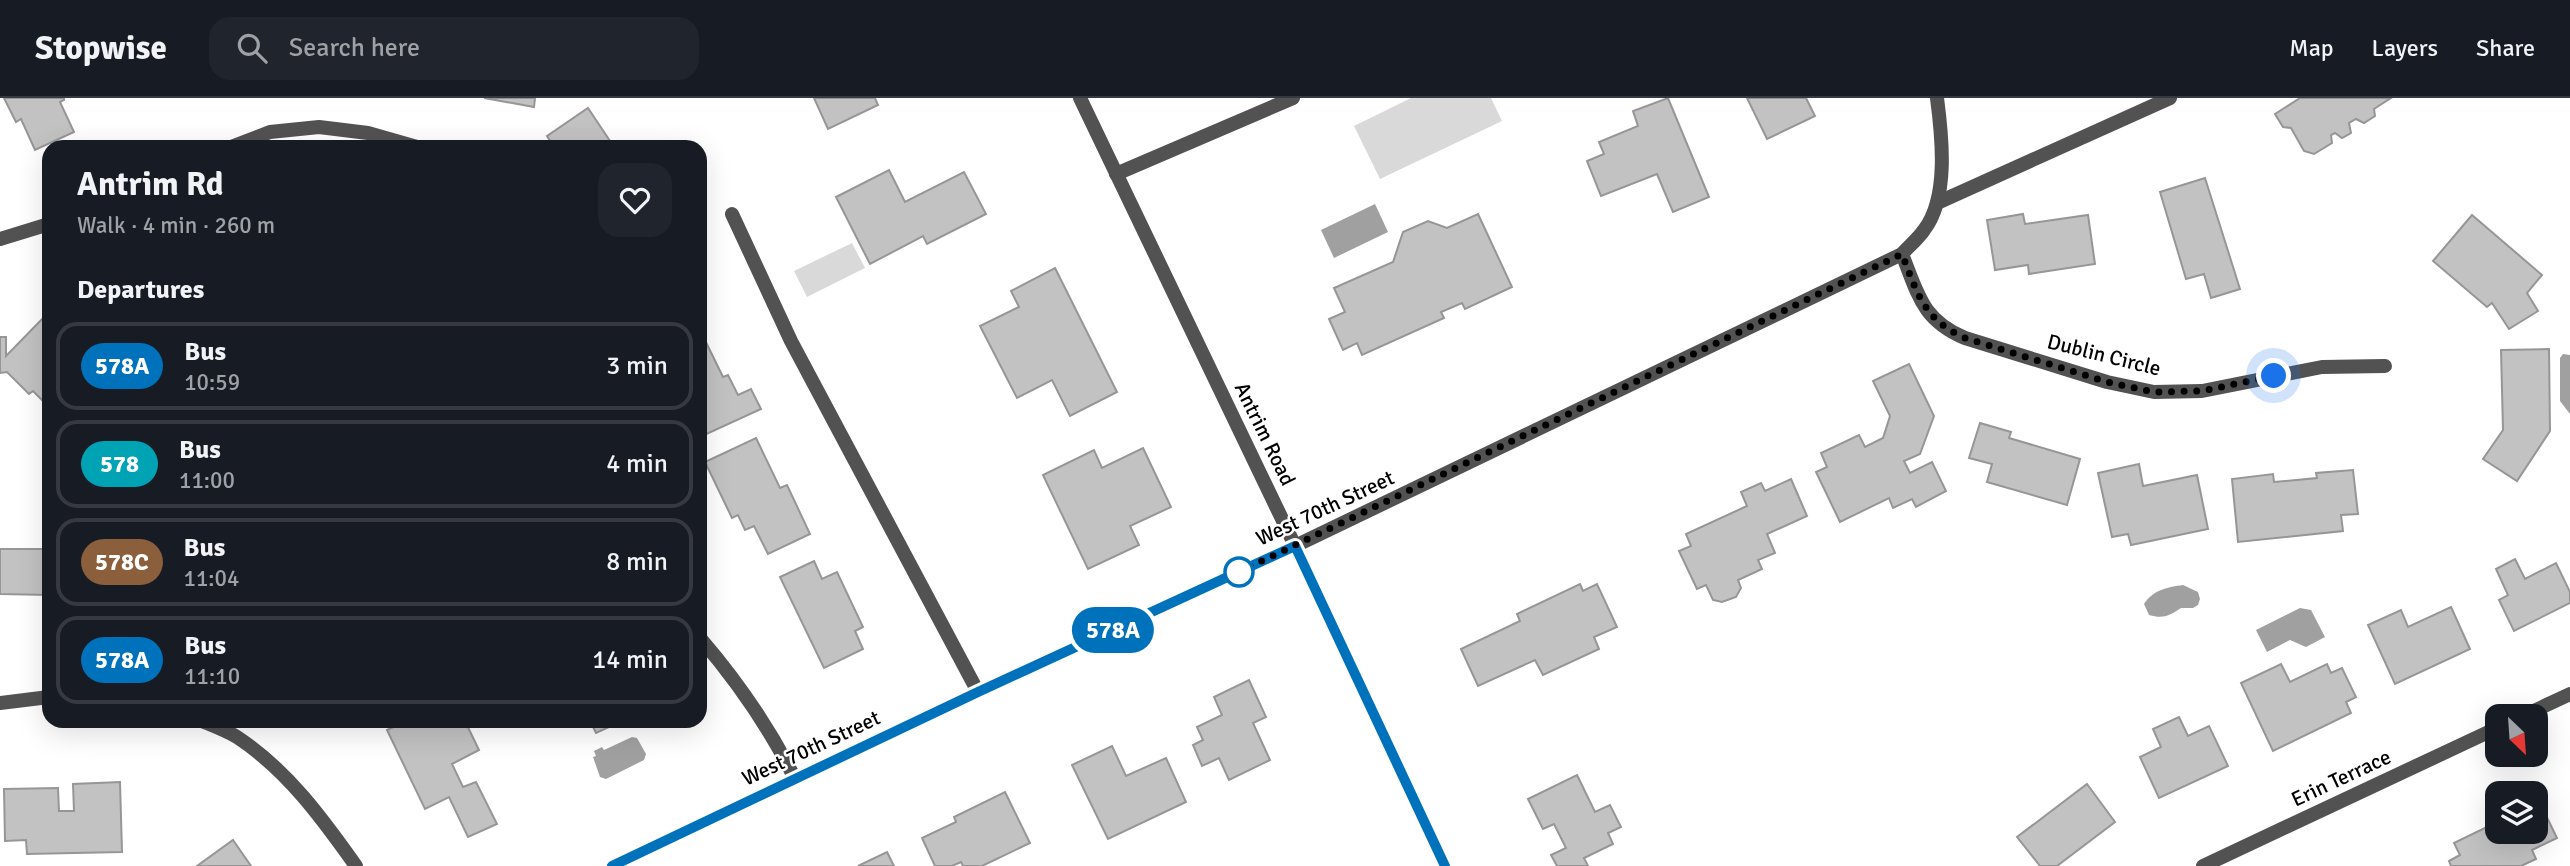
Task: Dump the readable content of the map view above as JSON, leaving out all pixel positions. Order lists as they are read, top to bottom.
{
  "streets": {
    "street": [
      "Dublin Circle",
      "Antrim Road",
      "West 70th Street",
      "Erin Terrace"
    ]
  },
  "crossings": [
    ["Dublin Circle", "West 70th Street"],
    ["Antrim Road", "West 70th Street"]
  ],
  "lines": ["bus line 578A"],
  "north": "bottom right",
  "page": {
    "header": "Stopwise",
    "search": "Search here",
    "nav": ["Map", "Layers", "Share"],
    "on_map": "578A",
    "heading": [
      ["Antrim Rd", "Walk · 4 min · 260 m"],
      "Departures"
    ],
    "list": [
      {
        "mark": "578A",
        "name": "Bus",
        "note": "10:59",
        "value": "3 min"
      },
      {
        "mark": "578",
        "name": "Bus",
        "note": "11:00",
        "value": "4 min"
      },
      {
        "mark": "578C",
        "name": "Bus",
        "note": "11:04",
        "value": "8 min"
      },
      {
        "mark": "578A",
        "name": "Bus",
        "note": "11:10",
        "value": "14 min"
      }
    ]
  }
}
